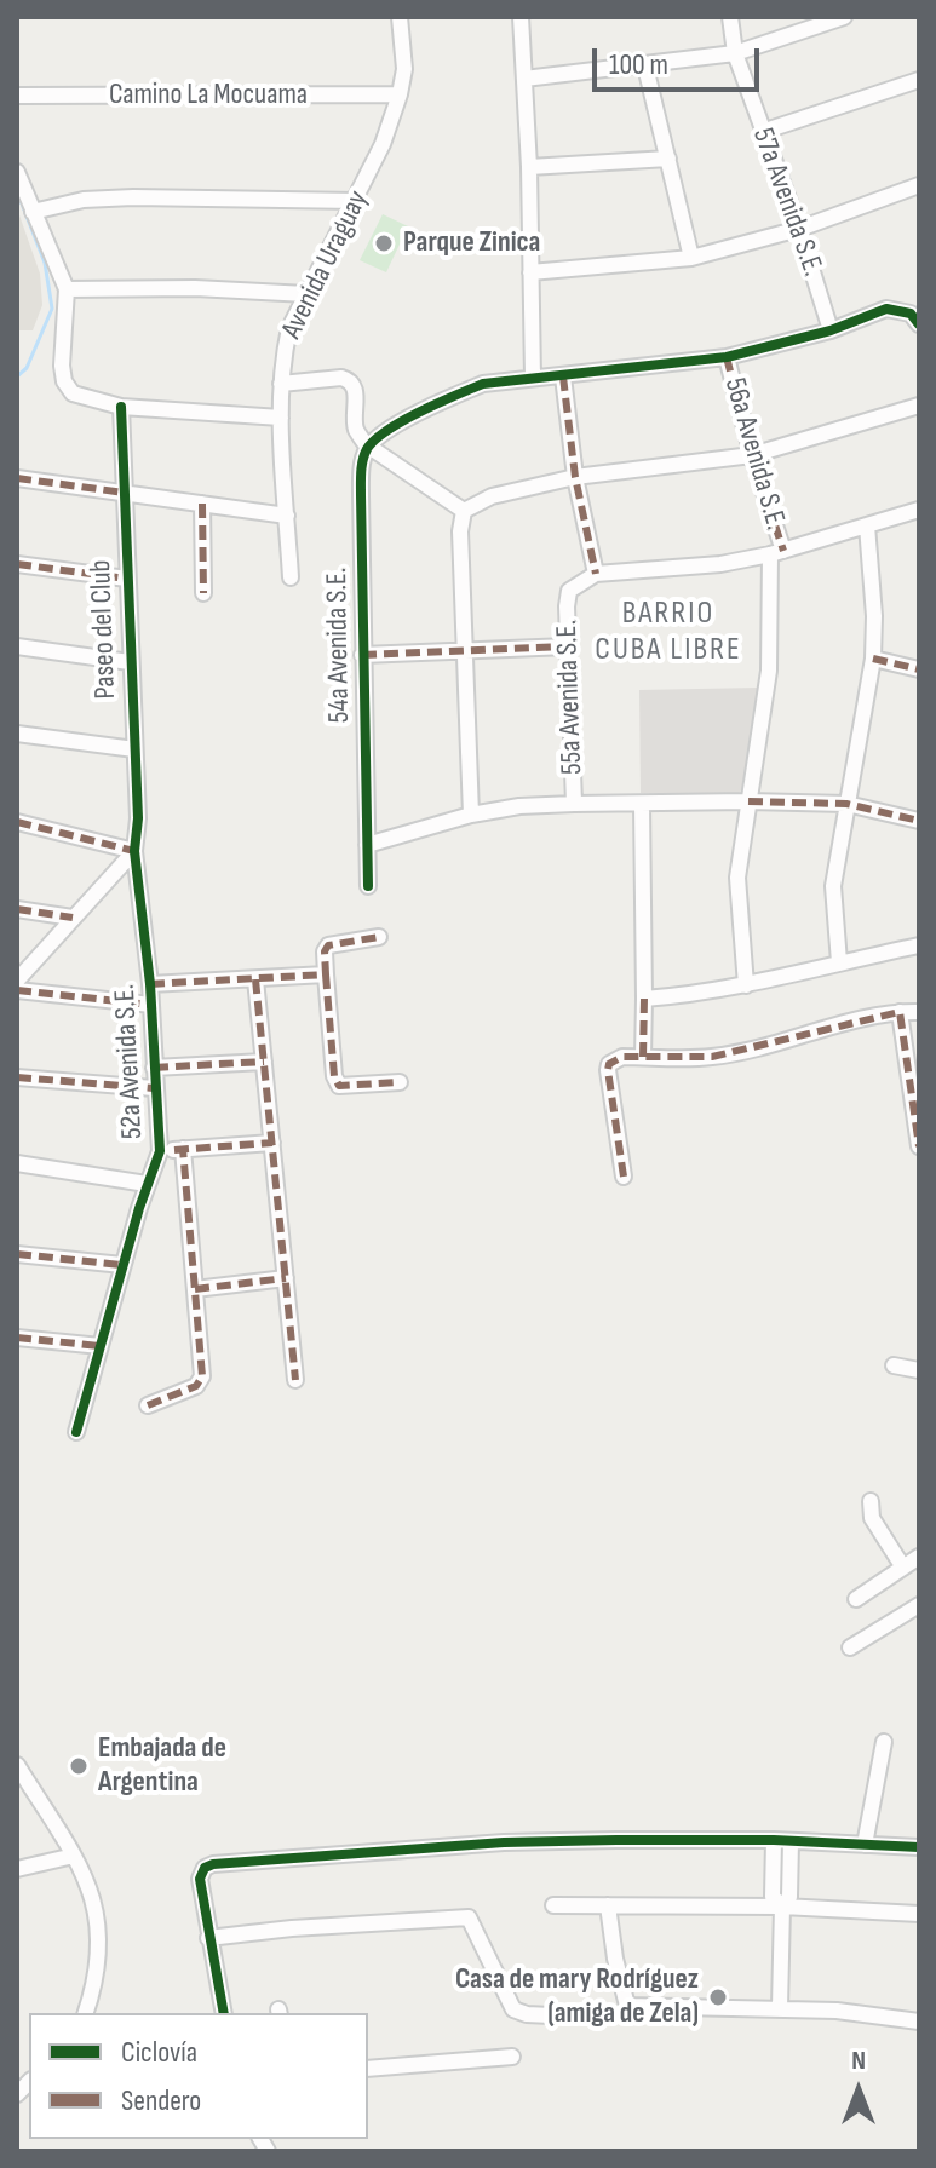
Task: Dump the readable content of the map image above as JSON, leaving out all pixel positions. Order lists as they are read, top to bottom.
{
  "streets": {
    "street": [
      "Camino La Mocuama",
      "57a Avenida S.E.",
      "Avenida Uraguay",
      "56a Avenida S.E.",
      "Paseo del Club",
      "54a Avenida S.E.",
      "55a Avenida S.E.",
      "52a Avenida S.E."
    ]
  },
  "crossings": [
    ["Camino La Mocuama", "Avenida Uraguay"],
    ["Paseo del Club", "52a Avenida S.E."]
  ],
  "districts": ["BARRIO CUBA LIBRE"],
  "places": ["Parque Zinica", "Embajada de Argentina", "Casa de mary Rodríguez (amiga de Zela)"],
  "legend": ["Ciclovía", "Sendero"],
  "scale_bar": "100 m",
  "north": "top"
}
